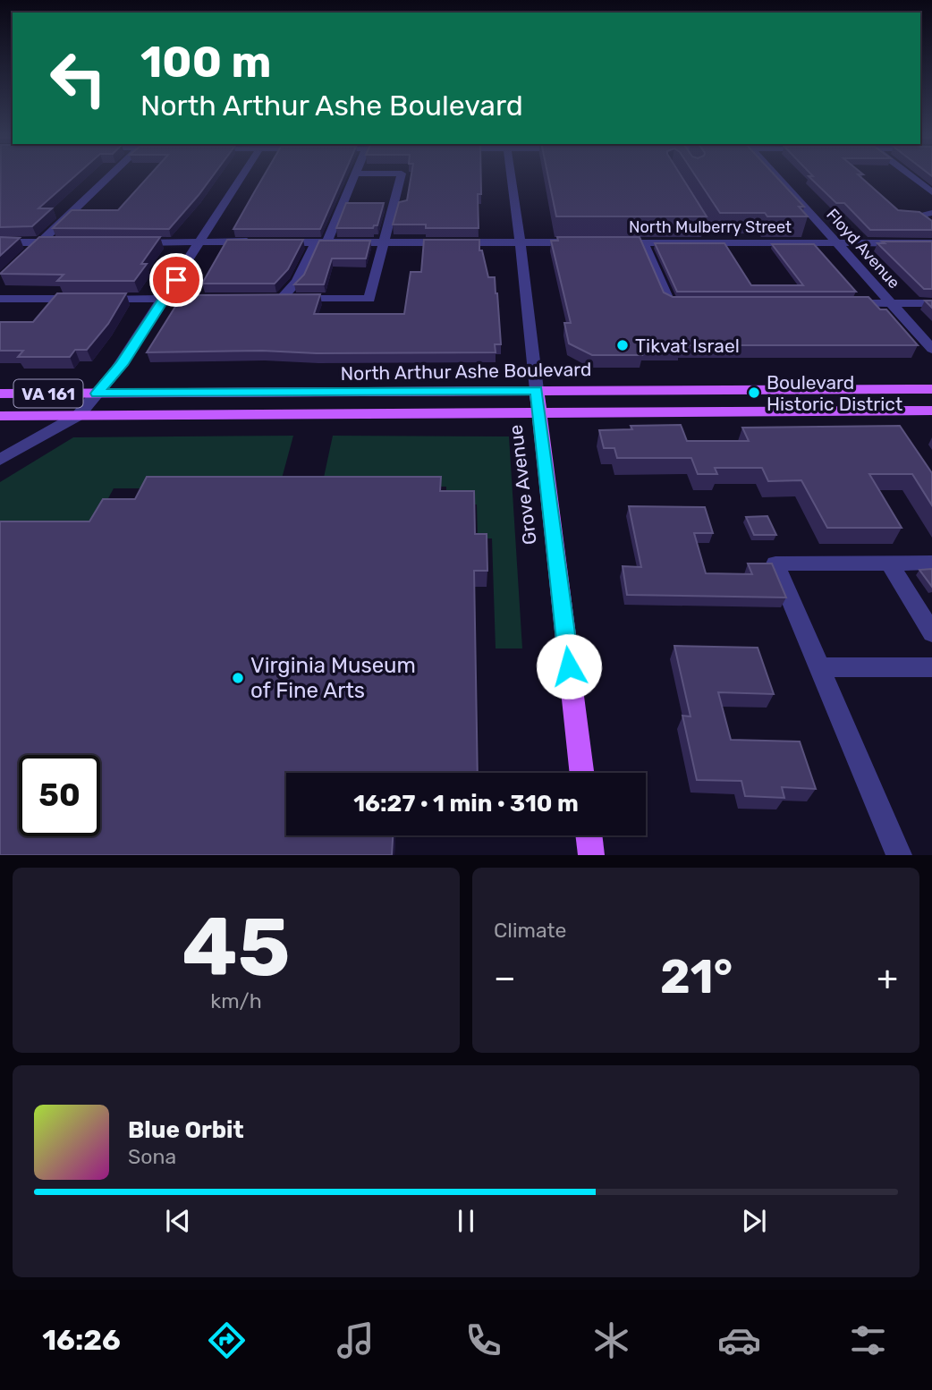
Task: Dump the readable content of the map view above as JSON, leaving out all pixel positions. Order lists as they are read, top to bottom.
{
  "streets": {
    "main road": ["North Arthur Ashe Boulevard", "VA 161", "Grove Avenue"],
    "street": ["North Mulberry Street", "Floyd Avenue"]
  },
  "crossings": [
    ["North Mulberry Street", "Floyd Avenue"],
    ["North Arthur Ashe Boulevard", "Grove Avenue"],
    ["VA 161", "Grove Avenue"]
  ],
  "places": ["Tikvat Israel", "Boulevard Historic District", "Virginia Museum of Fine Arts"],
  "page": {
    "turn": ["100 m", "North Arthur Ashe Boulevard"],
    "limit": "50",
    "trip": "16:27 · 1 min · 310 m",
    "tile": [
      ["45", "km/h"],
      "Climate"
    ],
    "heat": ["−", "21°", "+"],
    "song": ["Blue Orbit", "Sona"],
    "tabs": "16:26"
  }
}
